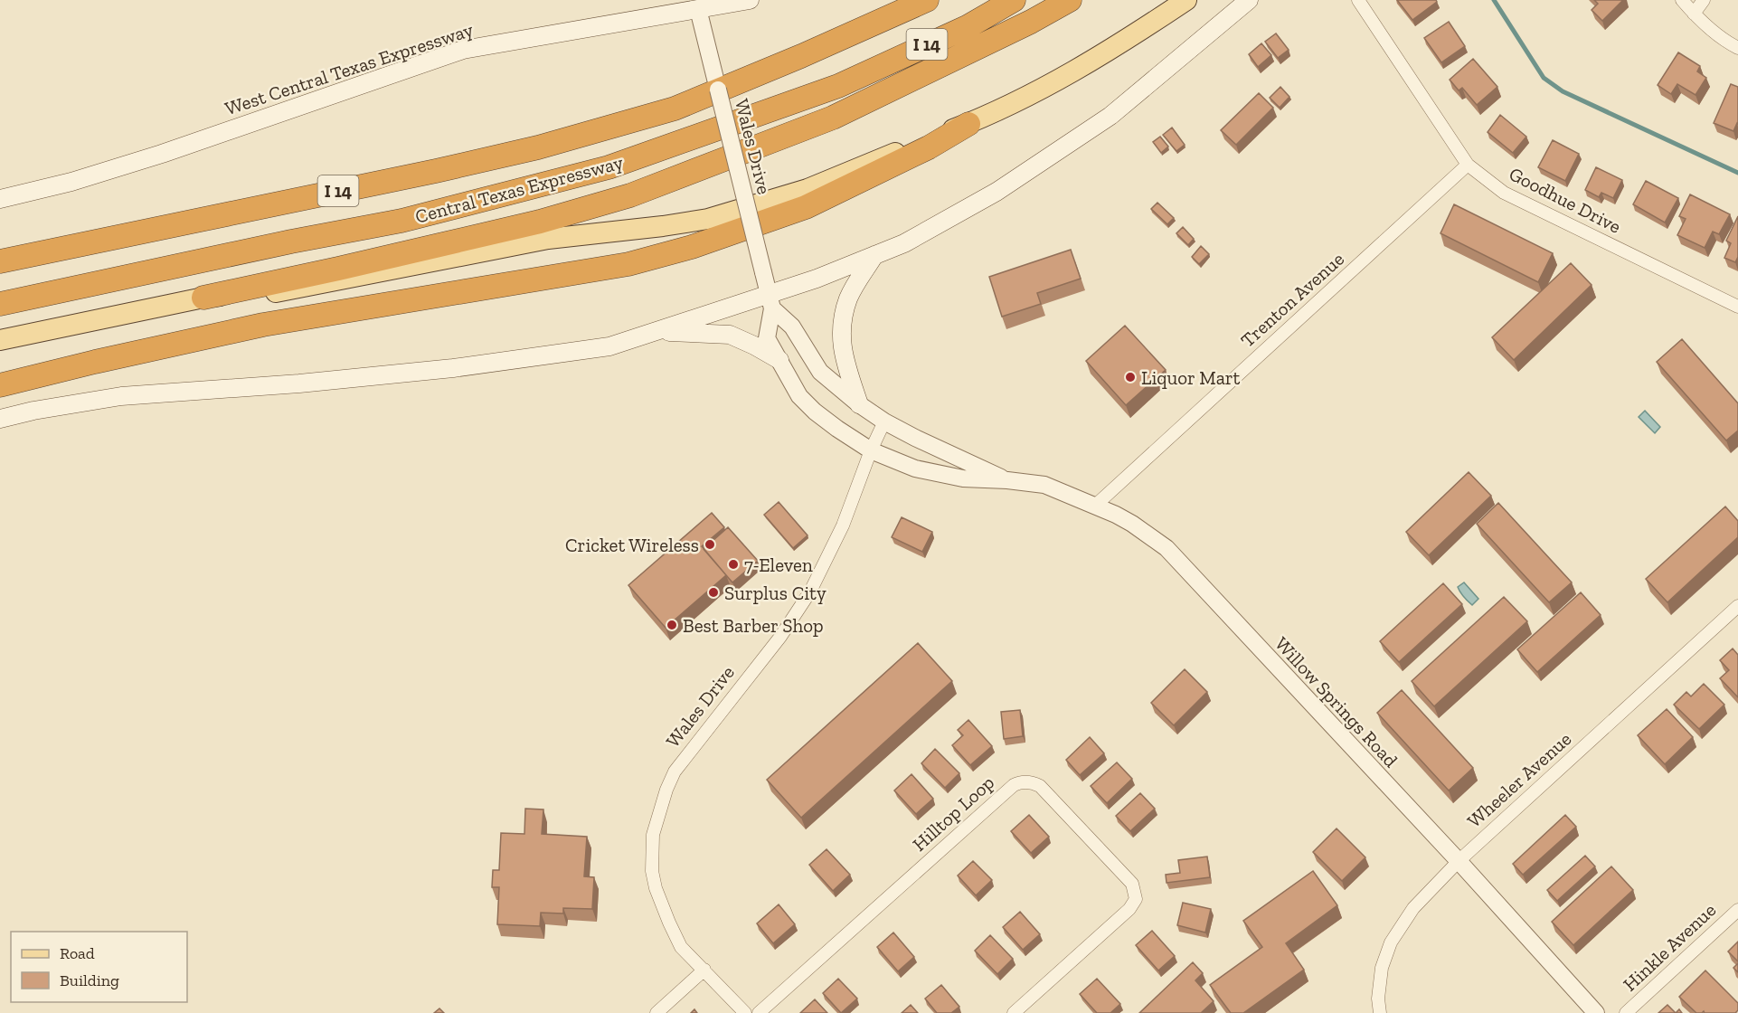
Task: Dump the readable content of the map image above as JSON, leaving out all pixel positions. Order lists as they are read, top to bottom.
{
  "streets": {
    "highway": ["I 14", "Central Texas Expressway"],
    "main road": ["West Central Texas Expressway"],
    "street": [
      "Wales Drive",
      "Goodhue Drive",
      "Trenton Avenue",
      "Willow Springs Road",
      "Wheeler Avenue",
      "Hilltop Loop",
      "Hinkle Avenue"
    ]
  },
  "crossings": [
    ["West Central Texas Expressway", "Wales Drive"],
    ["Wales Drive", "Willow Springs Road"],
    ["Goodhue Drive", "Trenton Avenue"],
    ["Trenton Avenue", "Willow Springs Road"],
    ["Willow Springs Road", "Wheeler Avenue"]
  ],
  "places": [
    "Liquor Mart",
    "Cricket Wireless",
    "7-Eleven",
    "Surplus City",
    "Best Barber Shop"
  ],
  "legend": ["Road", "Building"]
}
